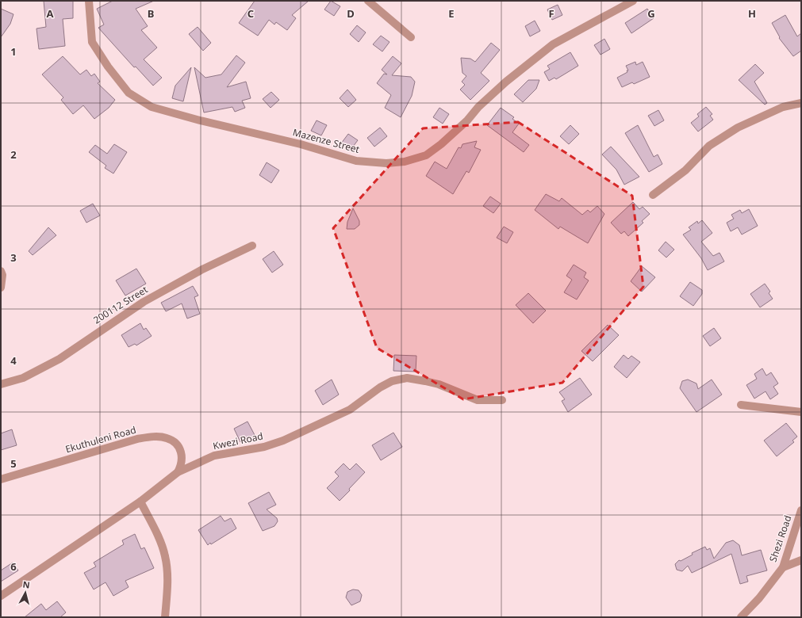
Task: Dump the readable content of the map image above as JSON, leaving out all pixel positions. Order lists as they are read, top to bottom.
{
  "streets": {
    "street": [
      "Mazenze Street",
      "200112 Street",
      "Ekuthuleni Road",
      "Kwezi Road",
      "Shezi Road"
    ]
  },
  "crossings": [
    ["Ekuthuleni Road", "Kwezi Road"]
  ],
  "north": "top",
  "grid": {
    "columns": [
      "A",
      "B",
      "C",
      "D",
      "E",
      "F",
      "G",
      "H"
    ],
    "rows": [
      "1",
      "2",
      "3",
      "4",
      "5",
      "6"
    ]
  }
}
